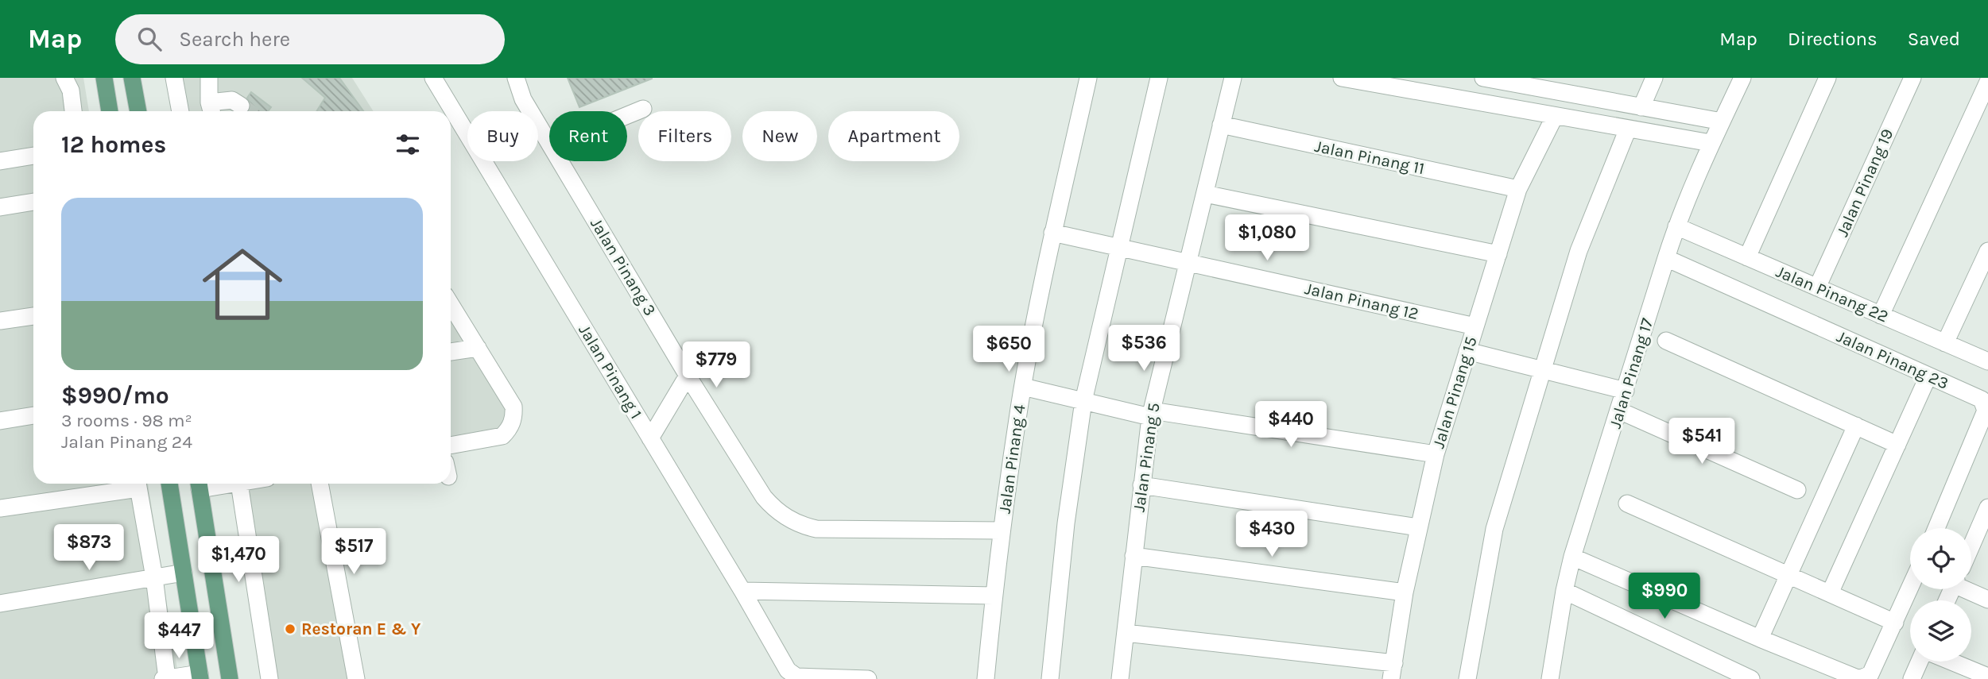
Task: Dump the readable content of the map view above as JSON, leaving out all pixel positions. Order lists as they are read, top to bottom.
{
  "streets": {
    "street": [
      "Jalan Pinang 11",
      "Jalan Pinang 19",
      "Jalan Pinang 3",
      "Jalan Pinang 22",
      "Jalan Pinang 12",
      "Jalan Pinang 23",
      "Jalan Pinang 1",
      "Jalan Pinang 17",
      "Jalan Pinang 15",
      "Jalan Pinang 5",
      "Jalan Pinang 4"
    ]
  },
  "crossings": [
    ["Jalan Pinang 11", "Jalan Pinang 15"],
    ["Jalan Pinang 11", "Jalan Pinang 5"],
    ["Jalan Pinang 19", "Jalan Pinang 22"],
    ["Jalan Pinang 3", "Jalan Pinang 4"],
    ["Jalan Pinang 22", "Jalan Pinang 17"],
    ["Jalan Pinang 12", "Jalan Pinang 15"],
    ["Jalan Pinang 12", "Jalan Pinang 5"],
    ["Jalan Pinang 12", "Jalan Pinang 4"],
    ["Jalan Pinang 23", "Jalan Pinang 17"]
  ],
  "places": ["Restoran E & Y"],
  "page": {
    "header": "Map",
    "search": "Search here",
    "nav": ["Map", "Directions", "Saved"],
    "chip": [
      "Buy",
      "Rent",
      "Filters",
      "New",
      "Apartment"
    ],
    "heading": "12 homes",
    "list": [
      {
        "name": "$990/mo",
        "note": "3 rooms · 98 m² · Jalan Pinang 24"
      }
    ],
    "price": [
      "$1,080",
      "$536",
      "$650",
      "$779",
      "$440",
      "$541",
      "$430",
      "$873",
      "$517",
      "$1,470",
      "$990",
      "$447"
    ]
  }
}
